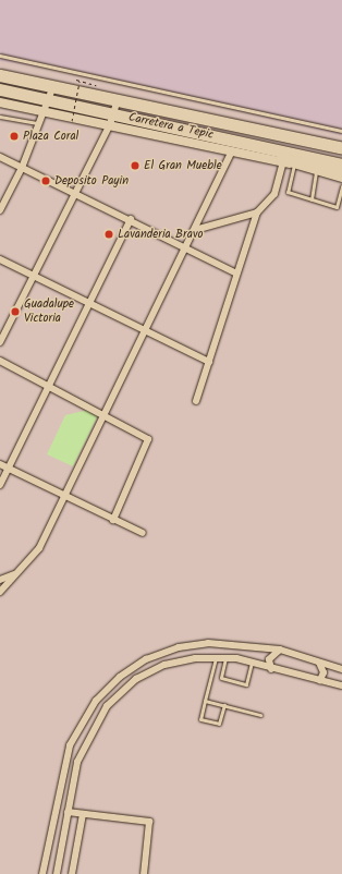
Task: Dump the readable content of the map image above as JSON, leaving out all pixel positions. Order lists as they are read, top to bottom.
{
  "streets": {
    "highway": ["Carretera a Tepic"]
  },
  "places": [
    "Plaza Coral",
    "El Gran Mueble",
    "Deposito Payin",
    "Lavanderia Bravo",
    "Guadalupe Victoria"
  ]
}
